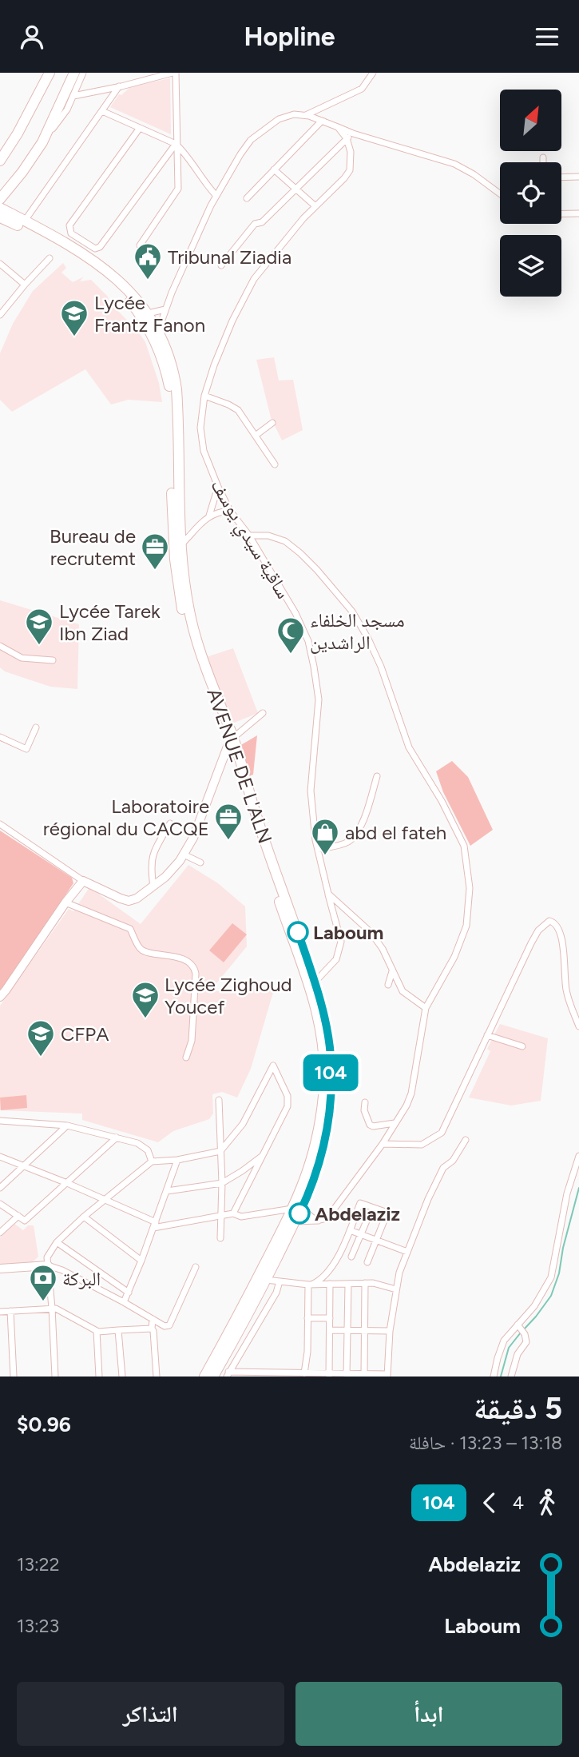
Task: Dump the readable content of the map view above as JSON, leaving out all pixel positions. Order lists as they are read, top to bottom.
{
  "streets": {
    "street": ["ساقية سيدي يوسف"]
  },
  "places": {
    "public building": ["Tribunal Ziadia"],
    "school or university": [
      "Lycée Frantz Fanon",
      "Lycée Tarek Ibn Ziad",
      "Lycée Zighoud Youcef",
      "CFPA"
    ],
    "office": ["Bureau de recrutemt", "Laboratoire régional du CACQE"],
    "mosque": ["مسجد الخلفاء الراشدين"],
    "shop": ["abd el fateh"],
    "other": ["Laboum", "Abdelaziz"],
    "bank": ["البركة"]
  },
  "lines": ["bus line 104"],
  "north": "top right",
  "page": {
    "header": "Hopline",
    "on_map": "104",
    "heading": ["5 دقيقة", "13:18 – 13:23 · حافلة", "$0.96"],
    "legs": ["4", "104"],
    "list": [
      {
        "name": "Abdelaziz",
        "value": "13:22"
      },
      {
        "name": "Laboum",
        "value": "13:23"
      }
    ],
    "buttons": ["ابدأ", "التذاكر"]
  }
}
